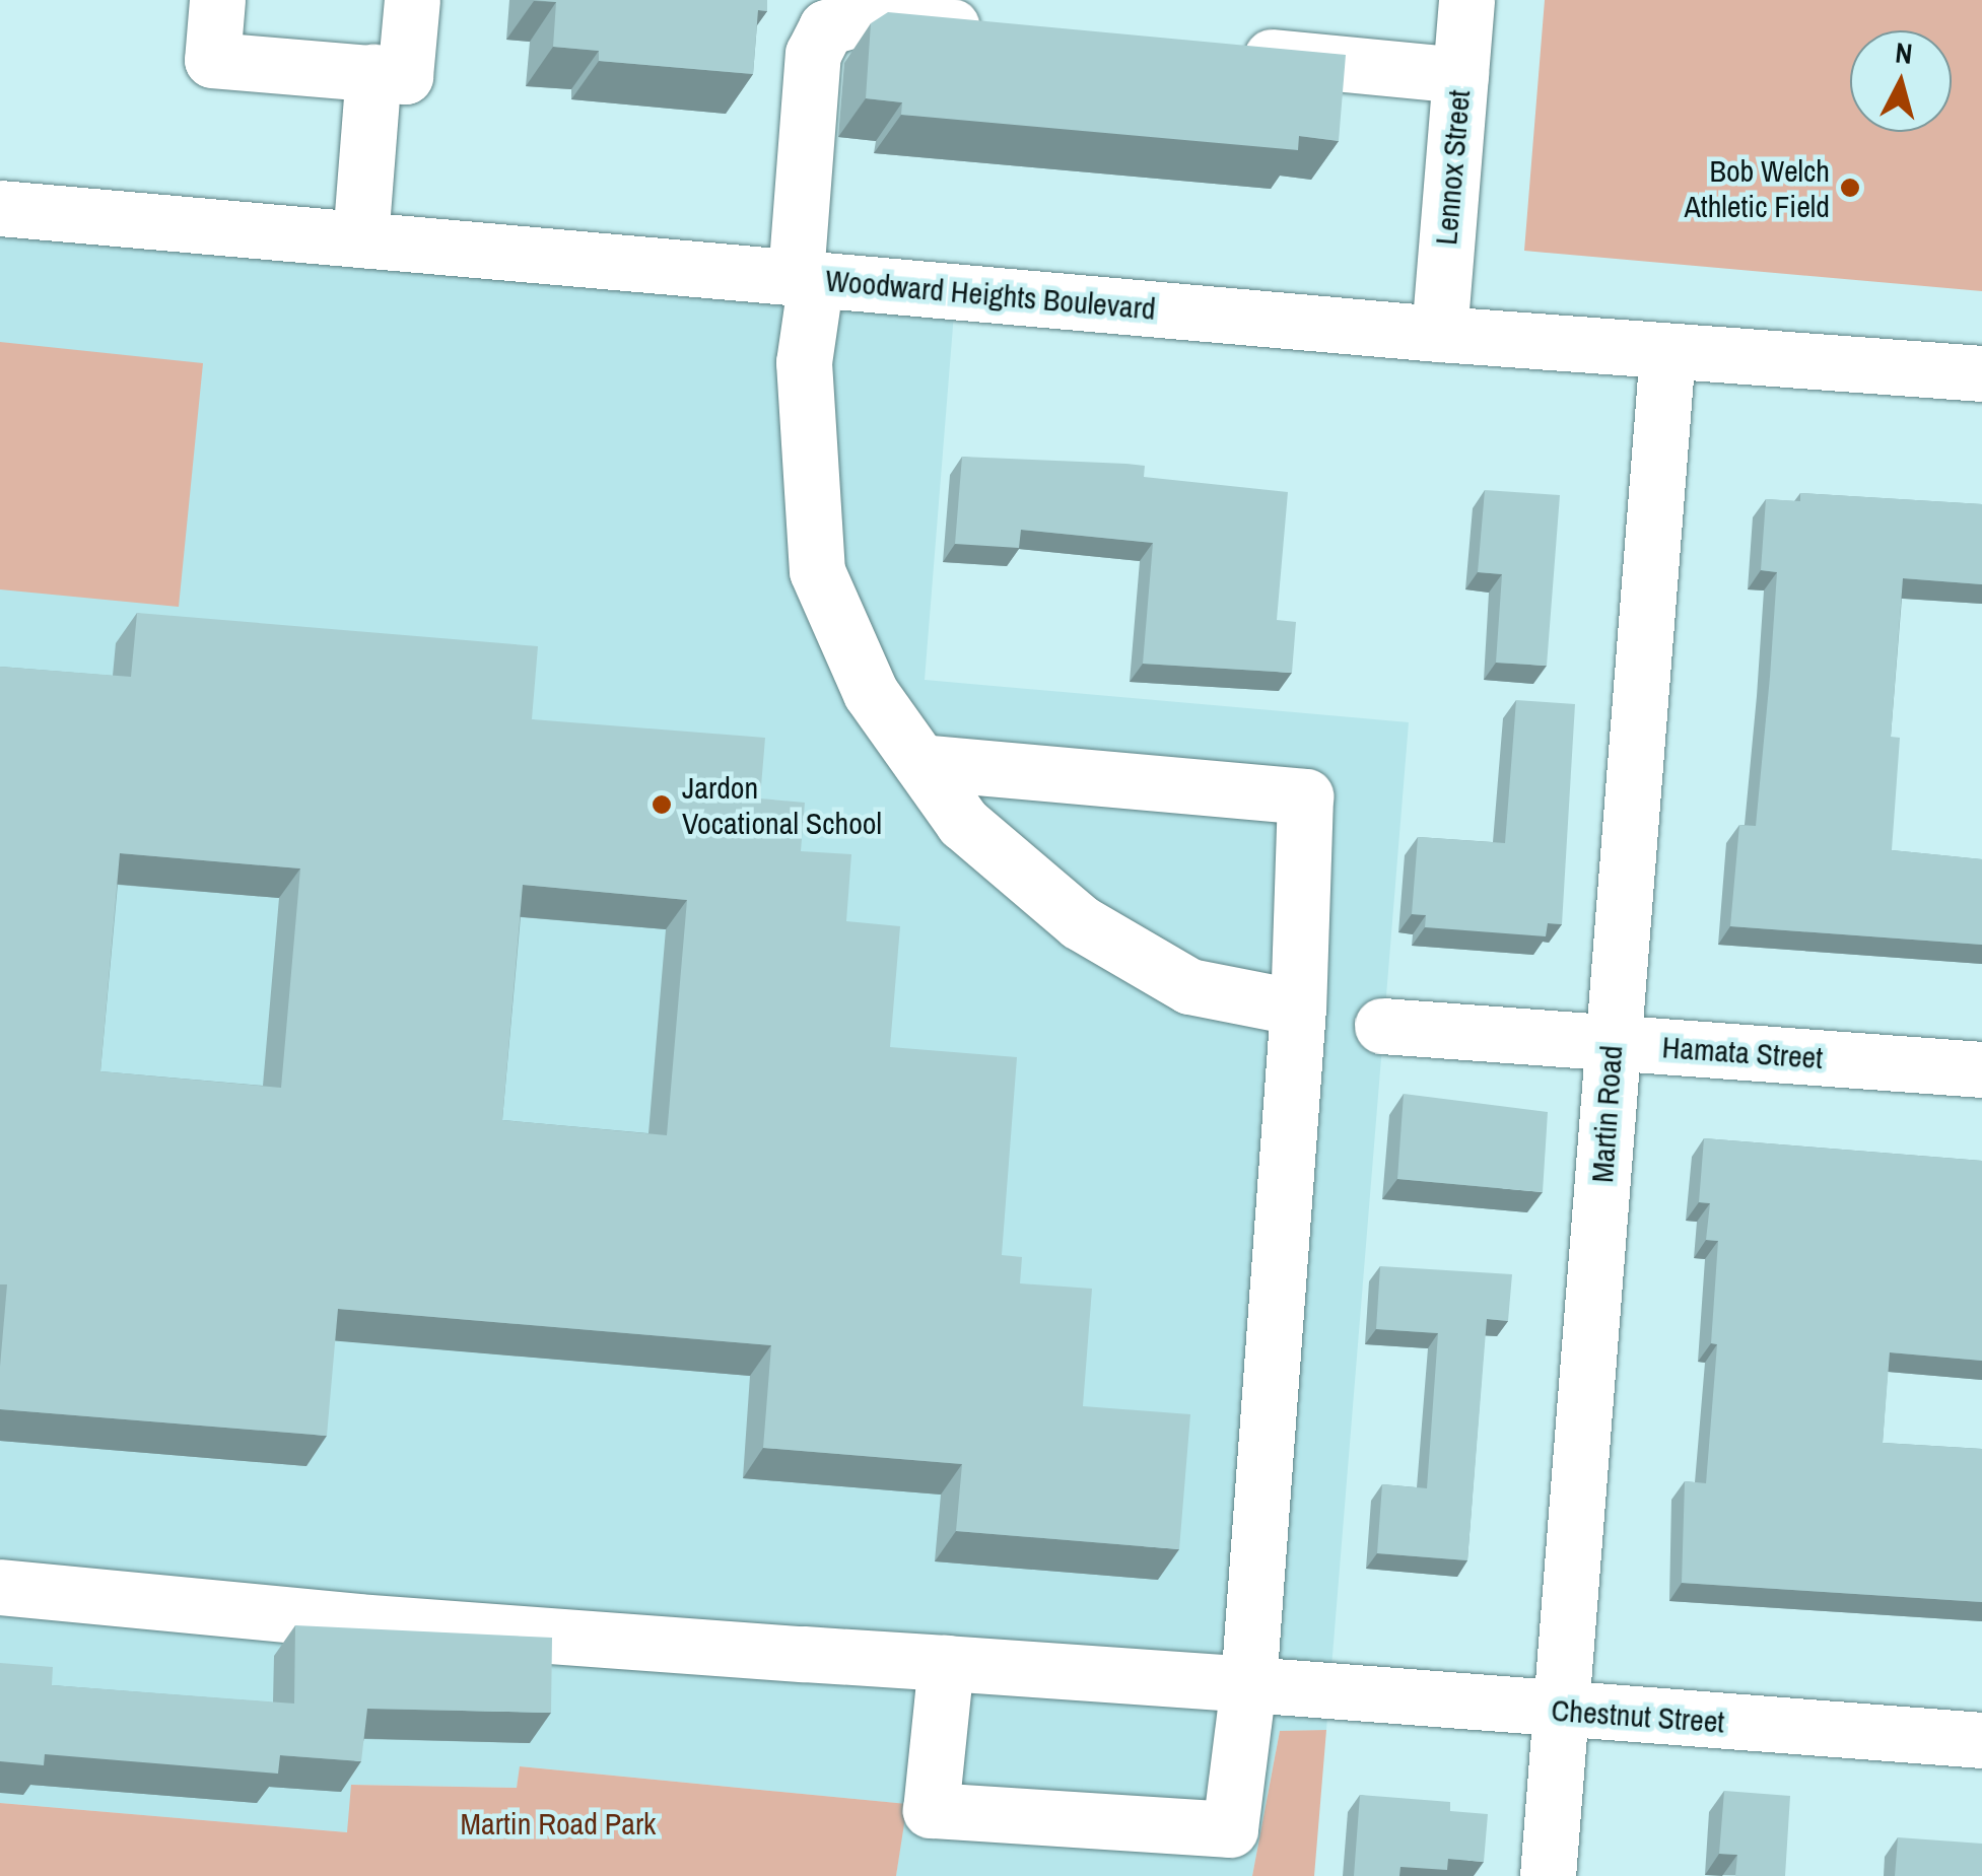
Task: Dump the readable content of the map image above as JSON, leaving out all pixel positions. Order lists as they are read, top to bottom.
{
  "streets": {
    "street": [
      "Lennox Street",
      "Woodward Heights Boulevard",
      "Hamata Street",
      "Martin Road",
      "Chestnut Street"
    ]
  },
  "crossings": [
    ["Lennox Street", "Woodward Heights Boulevard"],
    ["Woodward Heights Boulevard", "Martin Road"],
    ["Hamata Street", "Martin Road"],
    ["Martin Road", "Chestnut Street"]
  ],
  "parks": ["Martin Road Park"],
  "places": ["Bob Welch Athletic Field", "Jardon Vocational School"],
  "north": "top"
}
